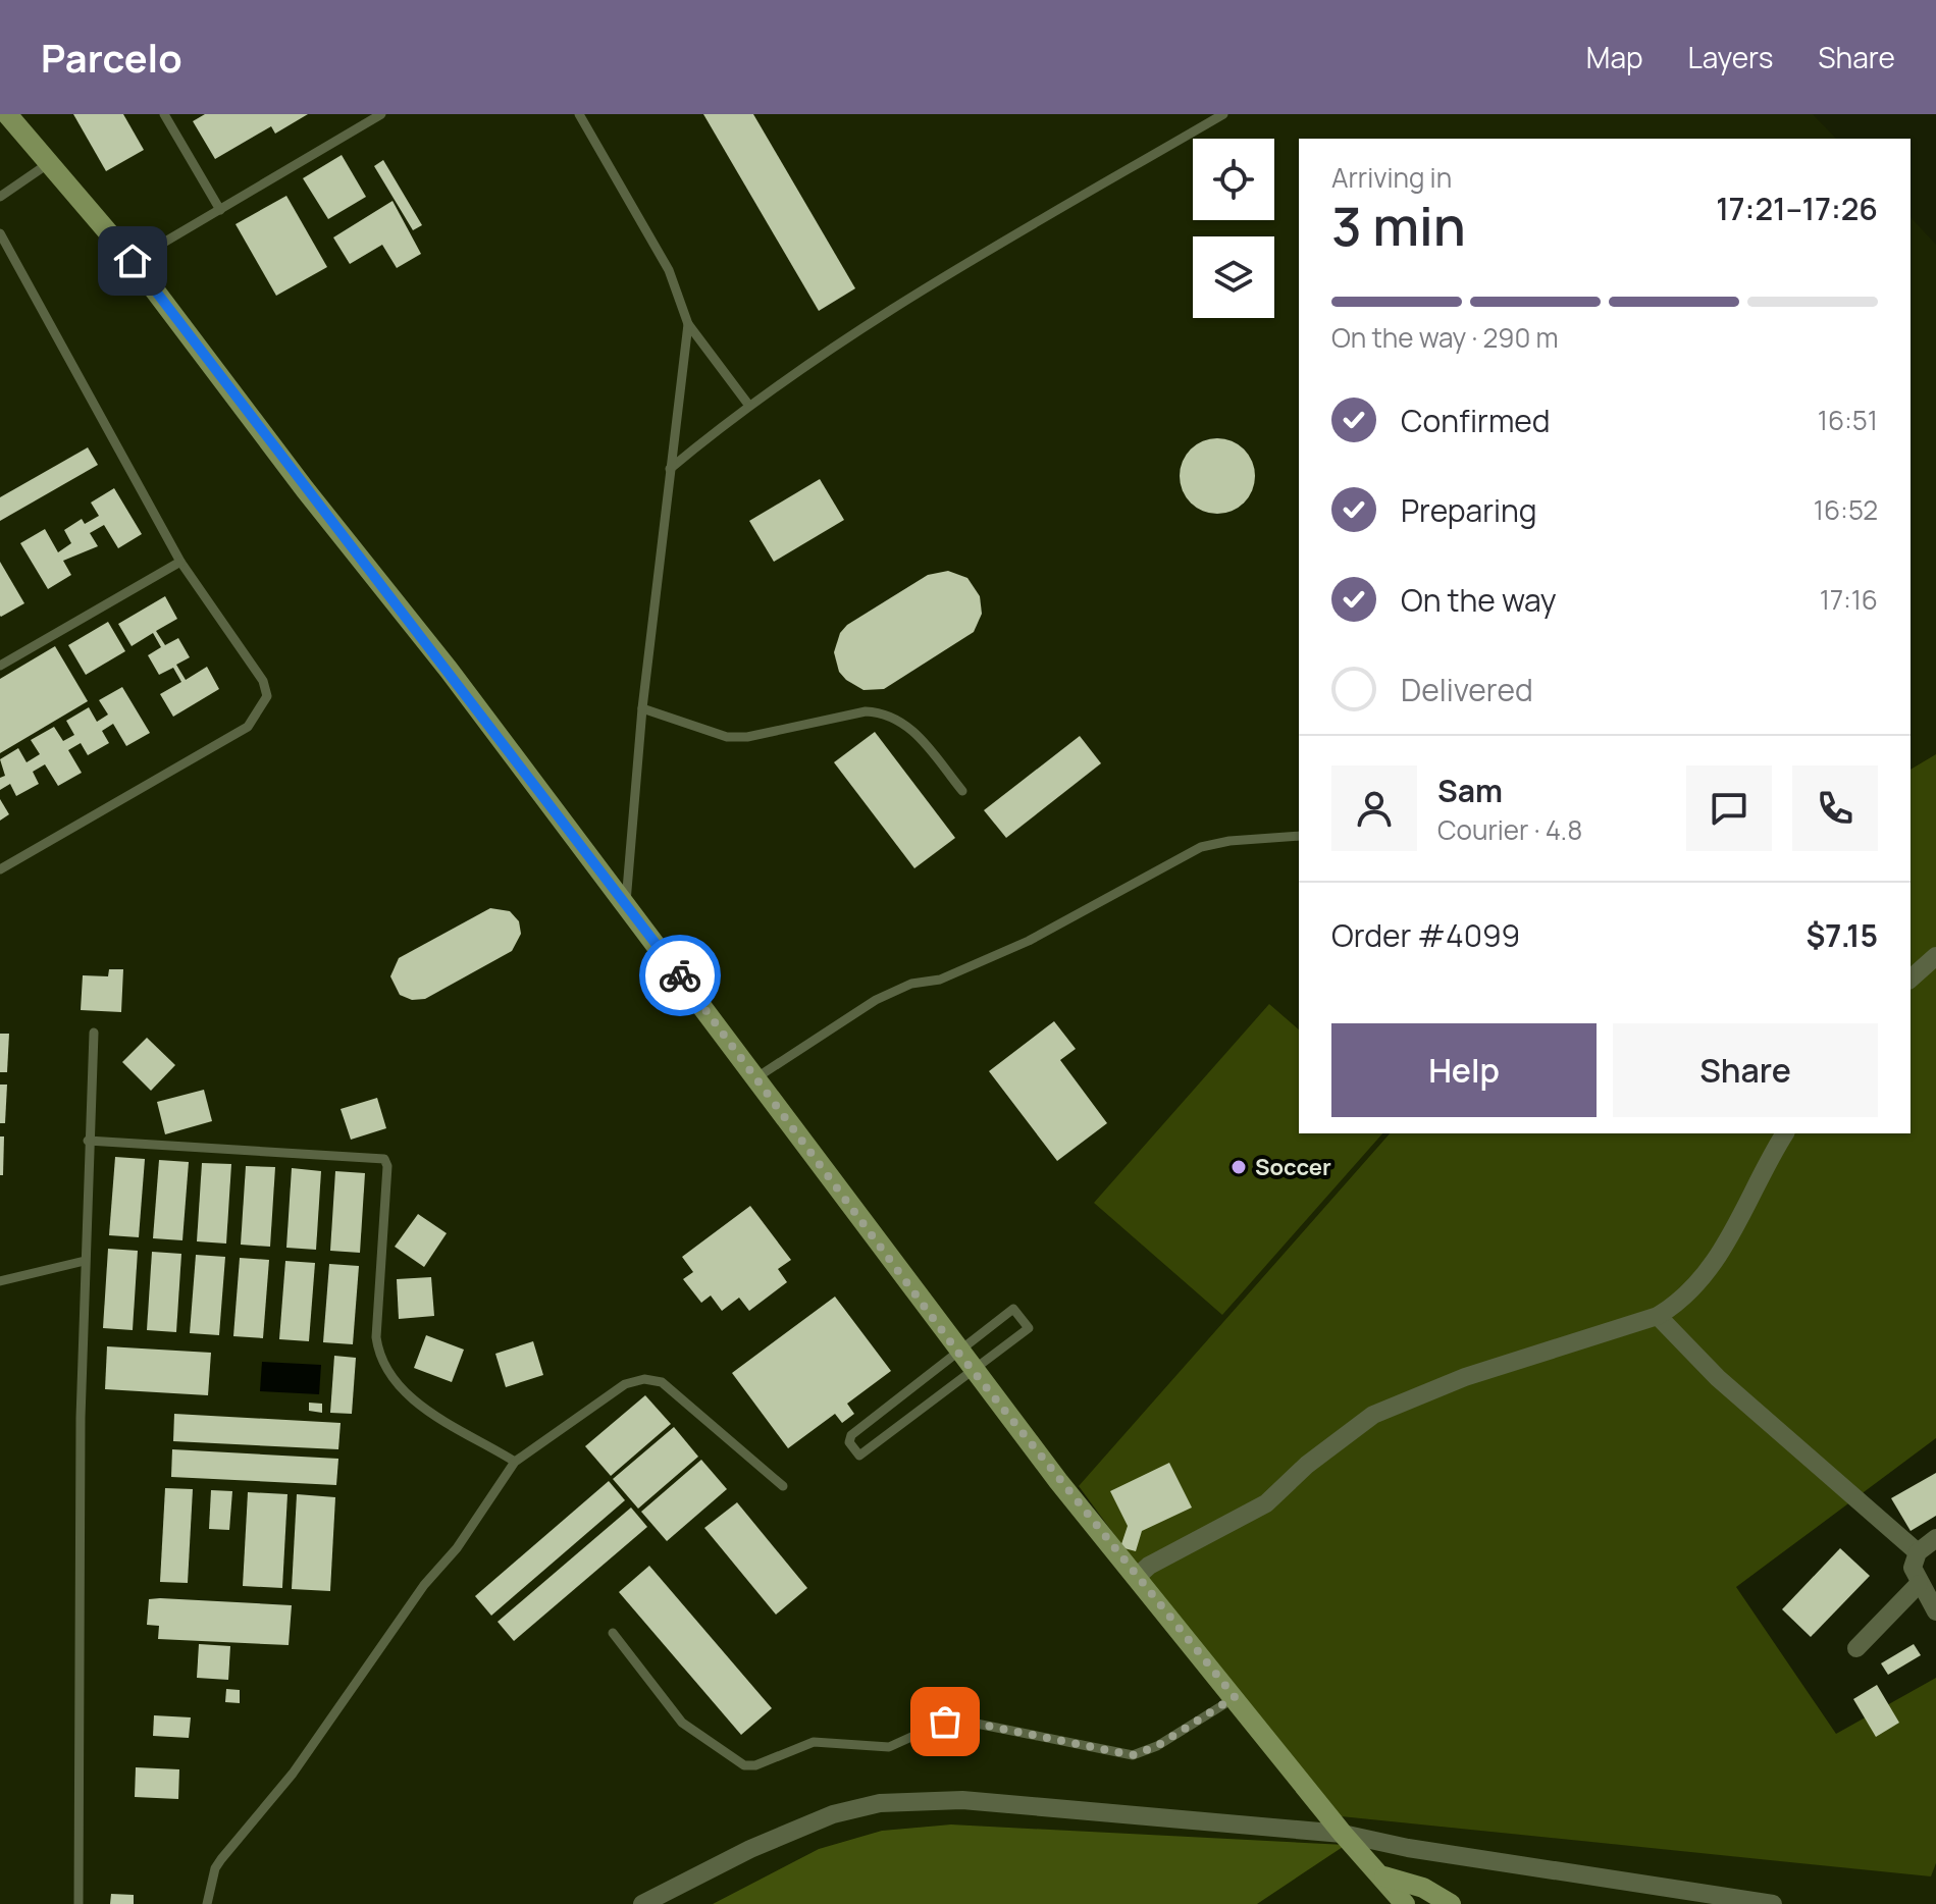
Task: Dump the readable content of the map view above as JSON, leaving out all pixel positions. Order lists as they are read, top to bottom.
{
  "places": ["Soccer"],
  "page": {
    "header": "Parcelo",
    "nav": ["Map", "Layers", "Share"],
    "heading": ["3 min", "Arriving in", "17:21–17:26"],
    "panel": [
      "Sam",
      "Courier · 4.8",
      "Order #4099",
      "$7.15"
    ],
    "bar": "On the way · 290 m",
    "list": [
      ["Confirmed", "16:51"],
      ["Preparing", "16:52"],
      ["On the way", "17:16"],
      "Delivered"
    ],
    "buttons": ["Help", "Share"]
  }
}
